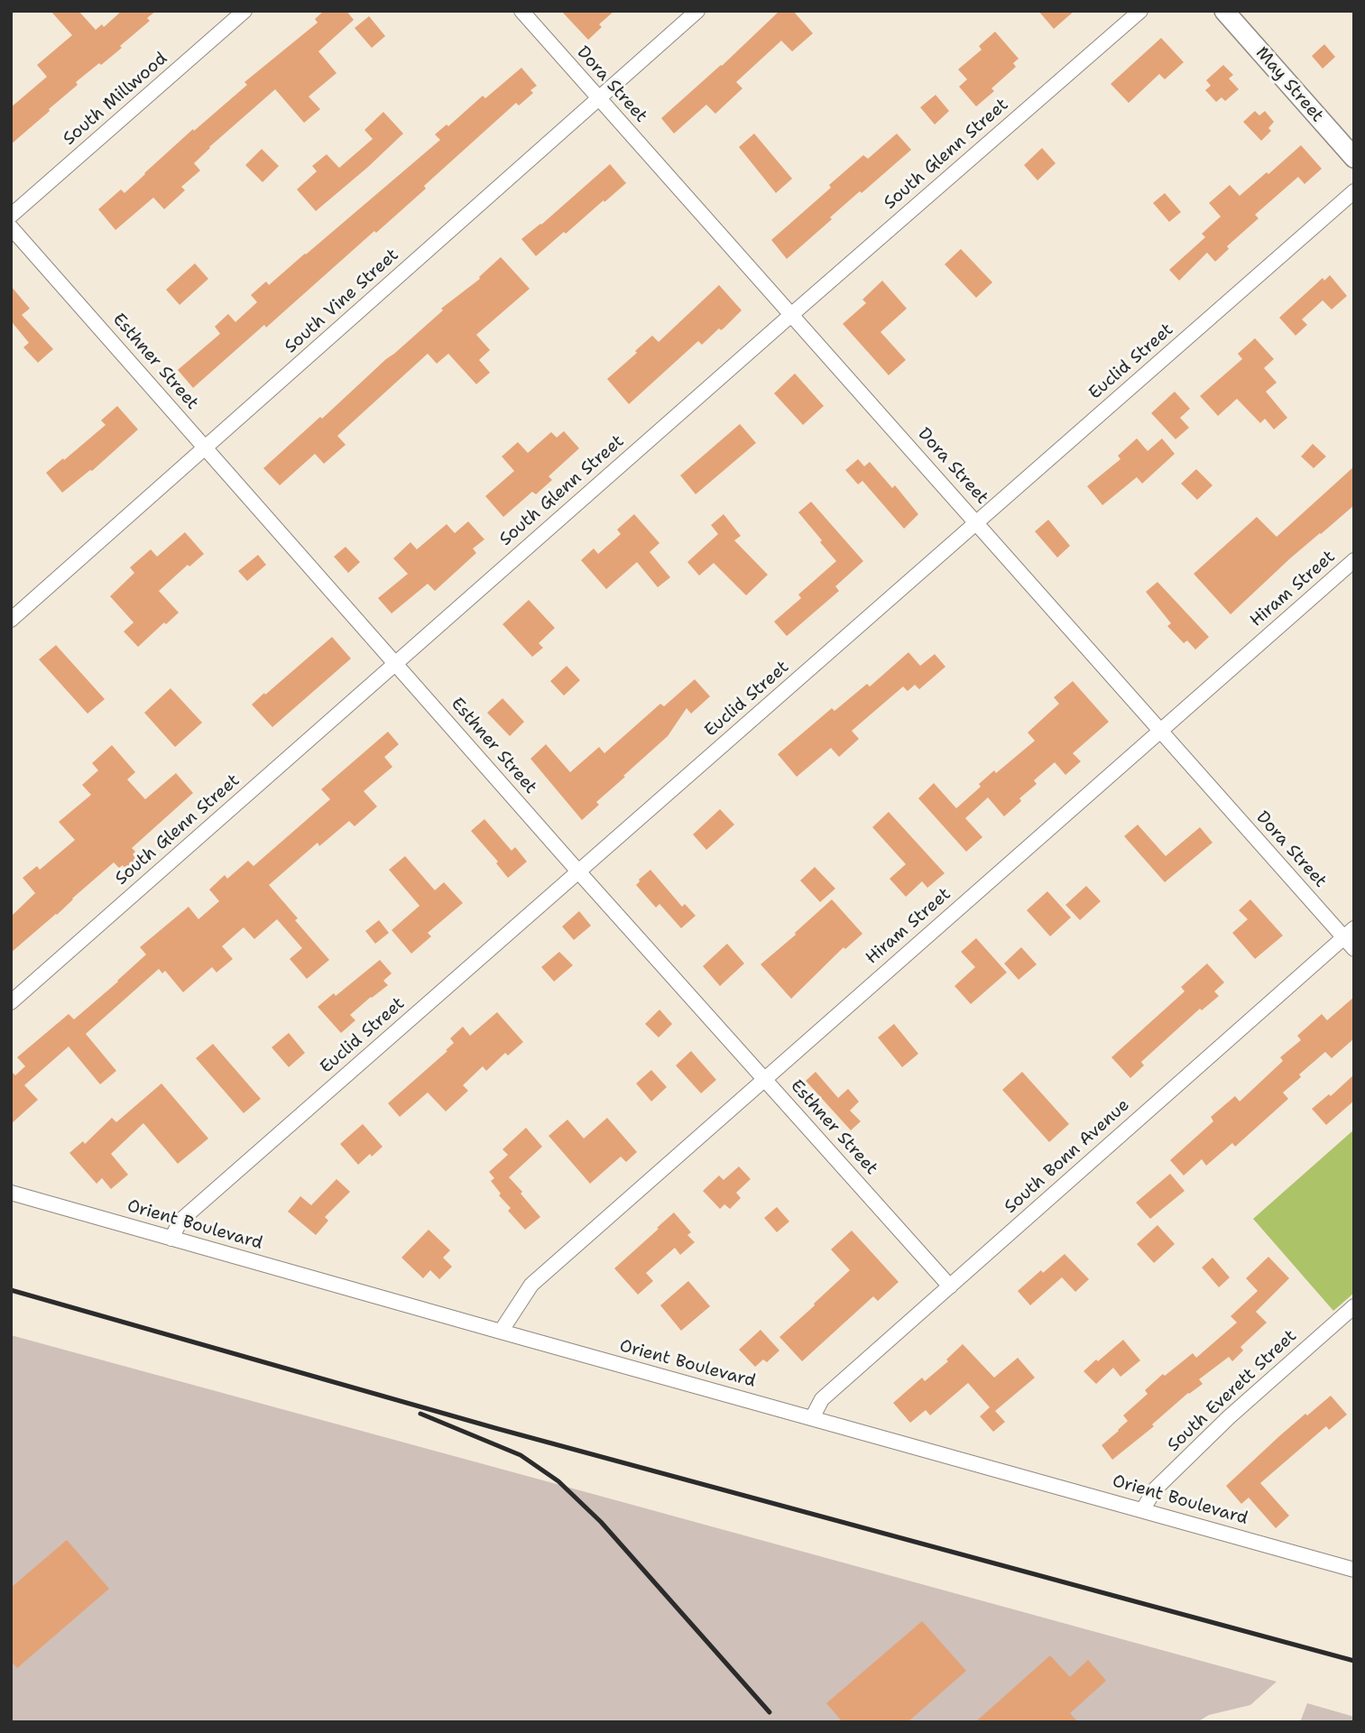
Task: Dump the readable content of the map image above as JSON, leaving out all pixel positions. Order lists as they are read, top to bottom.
{
  "streets": {
    "street": [
      "Dora Street",
      "May Street",
      "South Millwood",
      "South Glenn Street",
      "South Vine Street",
      "Esthner Street",
      "Euclid Street",
      "Hiram Street",
      "South Bonn Avenue",
      "Orient Boulevard",
      "South Everett Street"
    ]
  },
  "crossings": [
    ["Dora Street", "South Glenn Street"],
    ["Dora Street", "South Vine Street"],
    ["Dora Street", "Euclid Street"],
    ["Dora Street", "Hiram Street"],
    ["Dora Street", "South Bonn Avenue"],
    ["South Glenn Street", "Esthner Street"],
    ["South Vine Street", "Esthner Street"],
    ["Esthner Street", "Euclid Street"],
    ["Esthner Street", "Hiram Street"],
    ["Esthner Street", "South Bonn Avenue"],
    ["Euclid Street", "Orient Boulevard"],
    ["Hiram Street", "Orient Boulevard"],
    ["South Bonn Avenue", "Orient Boulevard"],
    ["Orient Boulevard", "South Everett Street"]
  ]
}
